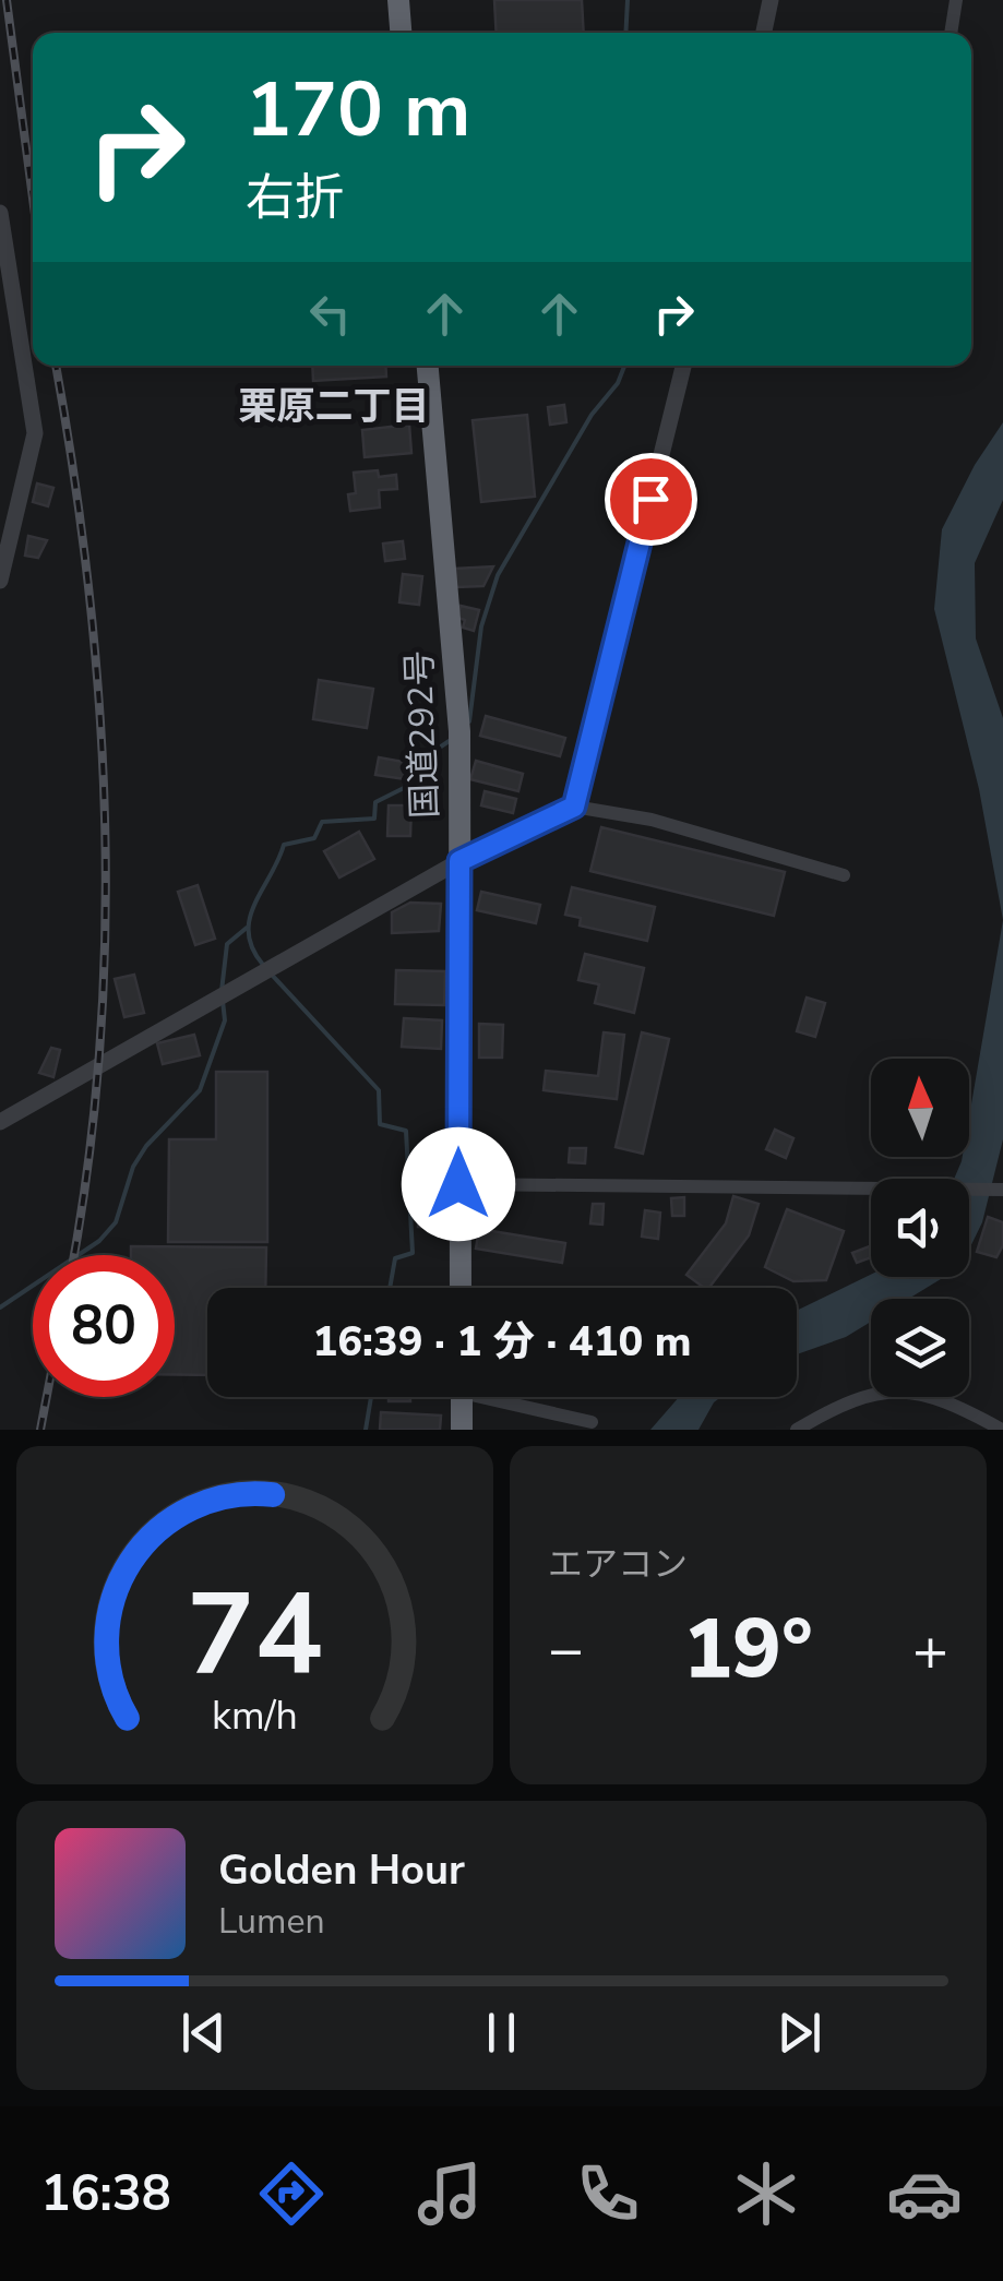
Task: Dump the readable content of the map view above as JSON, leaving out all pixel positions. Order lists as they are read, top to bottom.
{
  "streets": {
    "highway": ["国道292号"]
  },
  "districts": ["栗原二丁目"],
  "north": "top",
  "page": {
    "turn": ["170 m", "右折"],
    "limit": "80",
    "trip": "16:39 · 1 分 · 410 m",
    "tile": "エアコン",
    "heat": ["−", "19°", "+"],
    "song": ["Golden Hour", "Lumen"],
    "tabs": "16:38",
    "gauge": ["74", "km/h"]
  }
}
